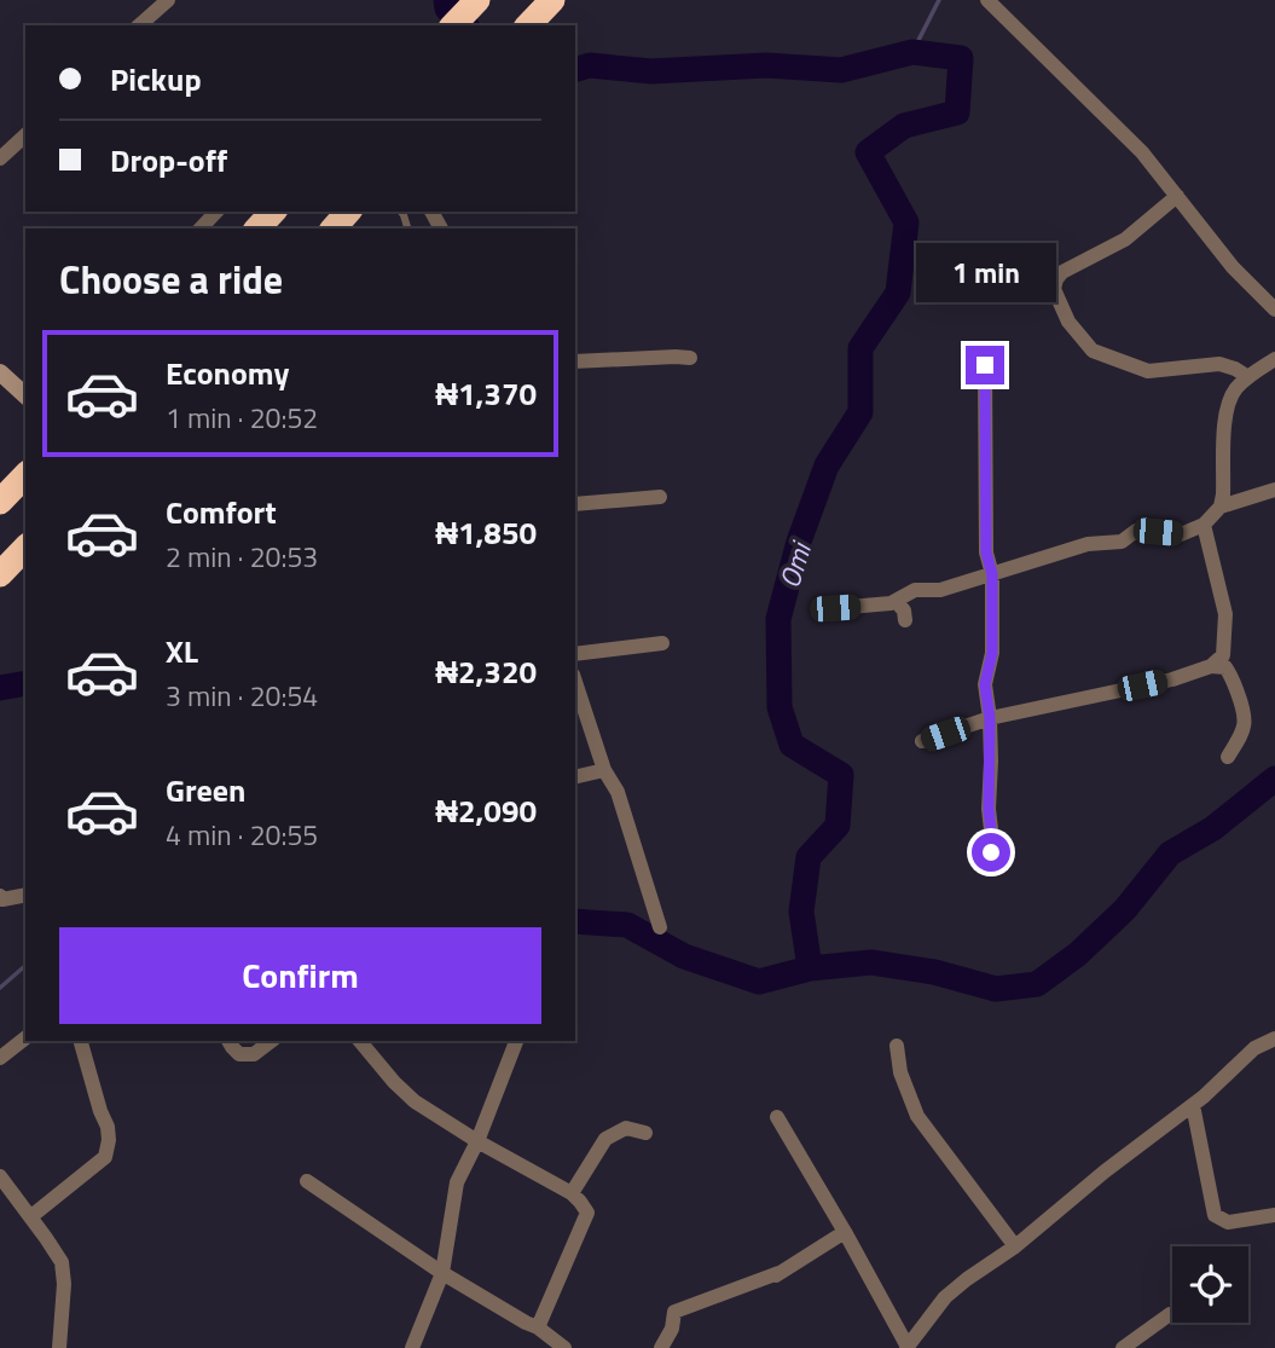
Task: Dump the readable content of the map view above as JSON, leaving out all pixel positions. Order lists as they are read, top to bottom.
{
  "water": ["Omi"],
  "page": {
    "banner": ["Pickup", "Drop-off"],
    "heading": "Choose a ride",
    "bubble": "1 min",
    "list": [
      {
        "name": "Economy",
        "note": "1 min · 20:52",
        "value": "₦1,370"
      },
      {
        "name": "Comfort",
        "note": "2 min · 20:53",
        "value": "₦1,850"
      },
      {
        "name": "XL",
        "note": "3 min · 20:54",
        "value": "₦2,320"
      },
      {
        "name": "Green",
        "note": "4 min · 20:55",
        "value": "₦2,090"
      }
    ],
    "buttons": "Confirm"
  }
}
